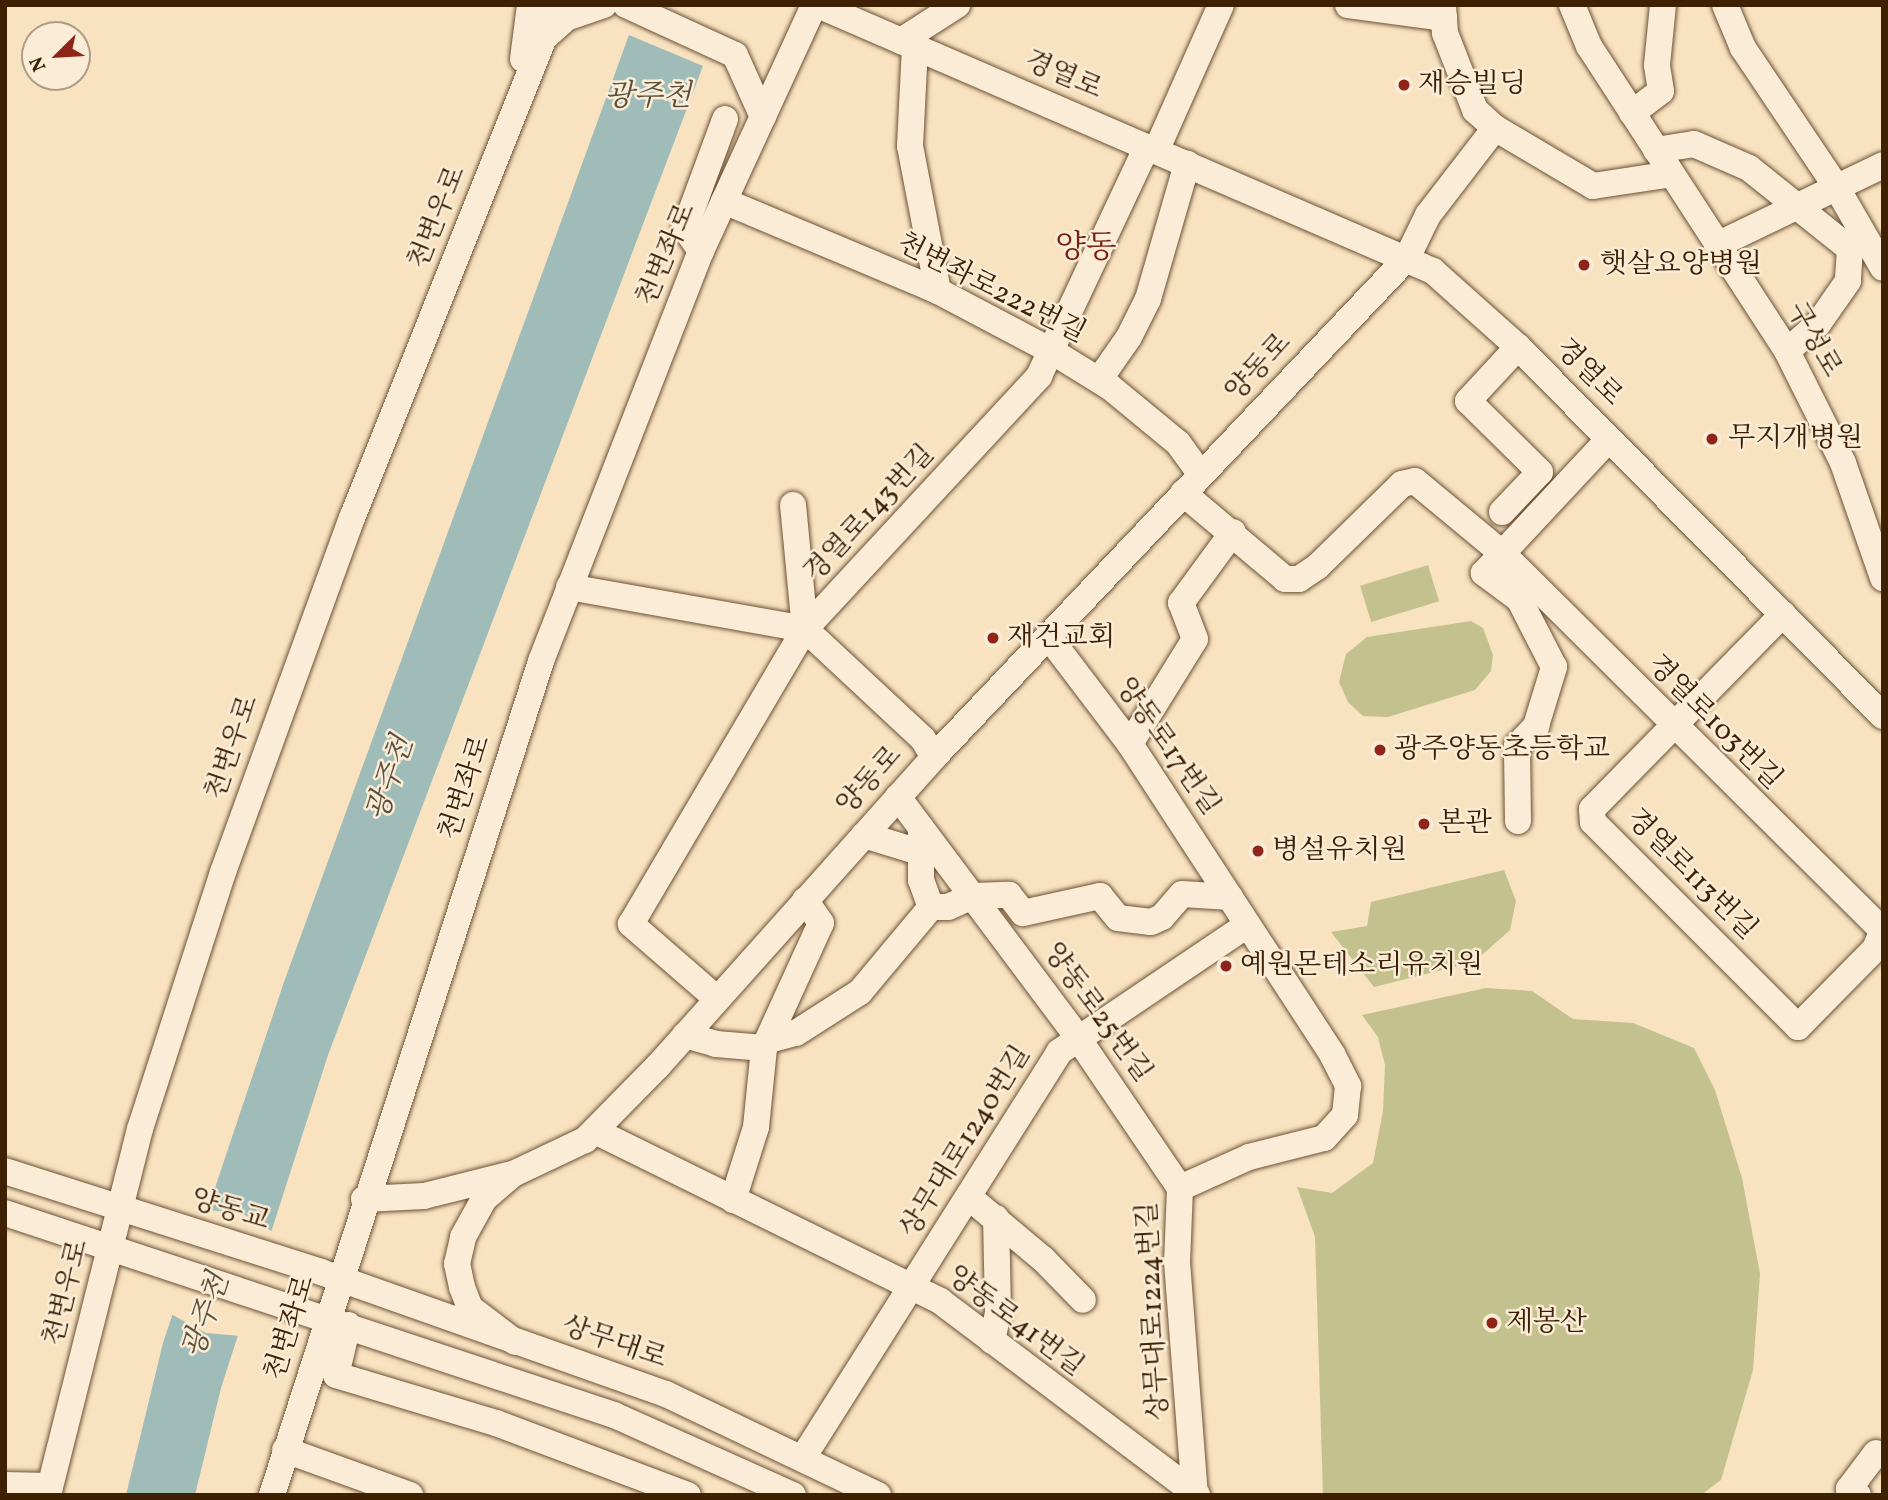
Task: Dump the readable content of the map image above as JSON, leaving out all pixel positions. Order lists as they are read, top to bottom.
{
  "streets": {
    "street": [
      "경열로",
      "천변우로",
      "천변좌로",
      "천변좌로222번길",
      "구성로",
      "양동로",
      "경열로143번길",
      "경열로103번길",
      "양동로17번길",
      "경열로113번길",
      "양동로25번길",
      "상무대로1240번길",
      "양동교",
      "상무대로1224번길",
      "양동로41번길",
      "상무대로"
    ]
  },
  "crossings": [
    ["경열로", "천변좌로"],
    ["경열로", "양동로"],
    ["경열로", "경열로143번길"],
    ["경열로", "경열로113번길"],
    ["천변우로", "양동교"],
    ["천변좌로", "천변좌로222번길"],
    ["천변좌로", "양동교"],
    ["천변좌로", "상무대로"],
    ["천변좌로222번길", "양동로"],
    ["천변좌로222번길", "경열로143번길"],
    ["천변좌로222번길", "경열로103번길"],
    ["양동로", "경열로143번길"],
    ["양동로", "양동로17번길"],
    ["양동로", "양동로25번길"],
    ["양동로", "양동로41번길"],
    ["양동로", "상무대로"],
    ["경열로103번길", "경열로113번길"],
    ["양동로17번길", "양동로25번길"],
    ["양동로17번길", "상무대로1240번길"],
    ["양동로17번길", "상무대로1224번길"],
    ["양동로25번길", "상무대로1240번길"],
    ["양동로25번길", "상무대로1224번길"],
    ["상무대로1240번길", "양동로41번길"],
    ["상무대로1240번길", "상무대로"],
    ["양동교", "상무대로"],
    ["상무대로1224번길", "양동로41번길"]
  ],
  "districts": ["양동"],
  "water": ["광주천"],
  "places": [
    "재승빌딩",
    "햇살요양병원",
    "무지개병원",
    "재건교회",
    "광주양동초등학교",
    "본관",
    "병설유치원",
    "예원몬테소리유치원",
    "제봉산"
  ],
  "north": "bottom left"
}
